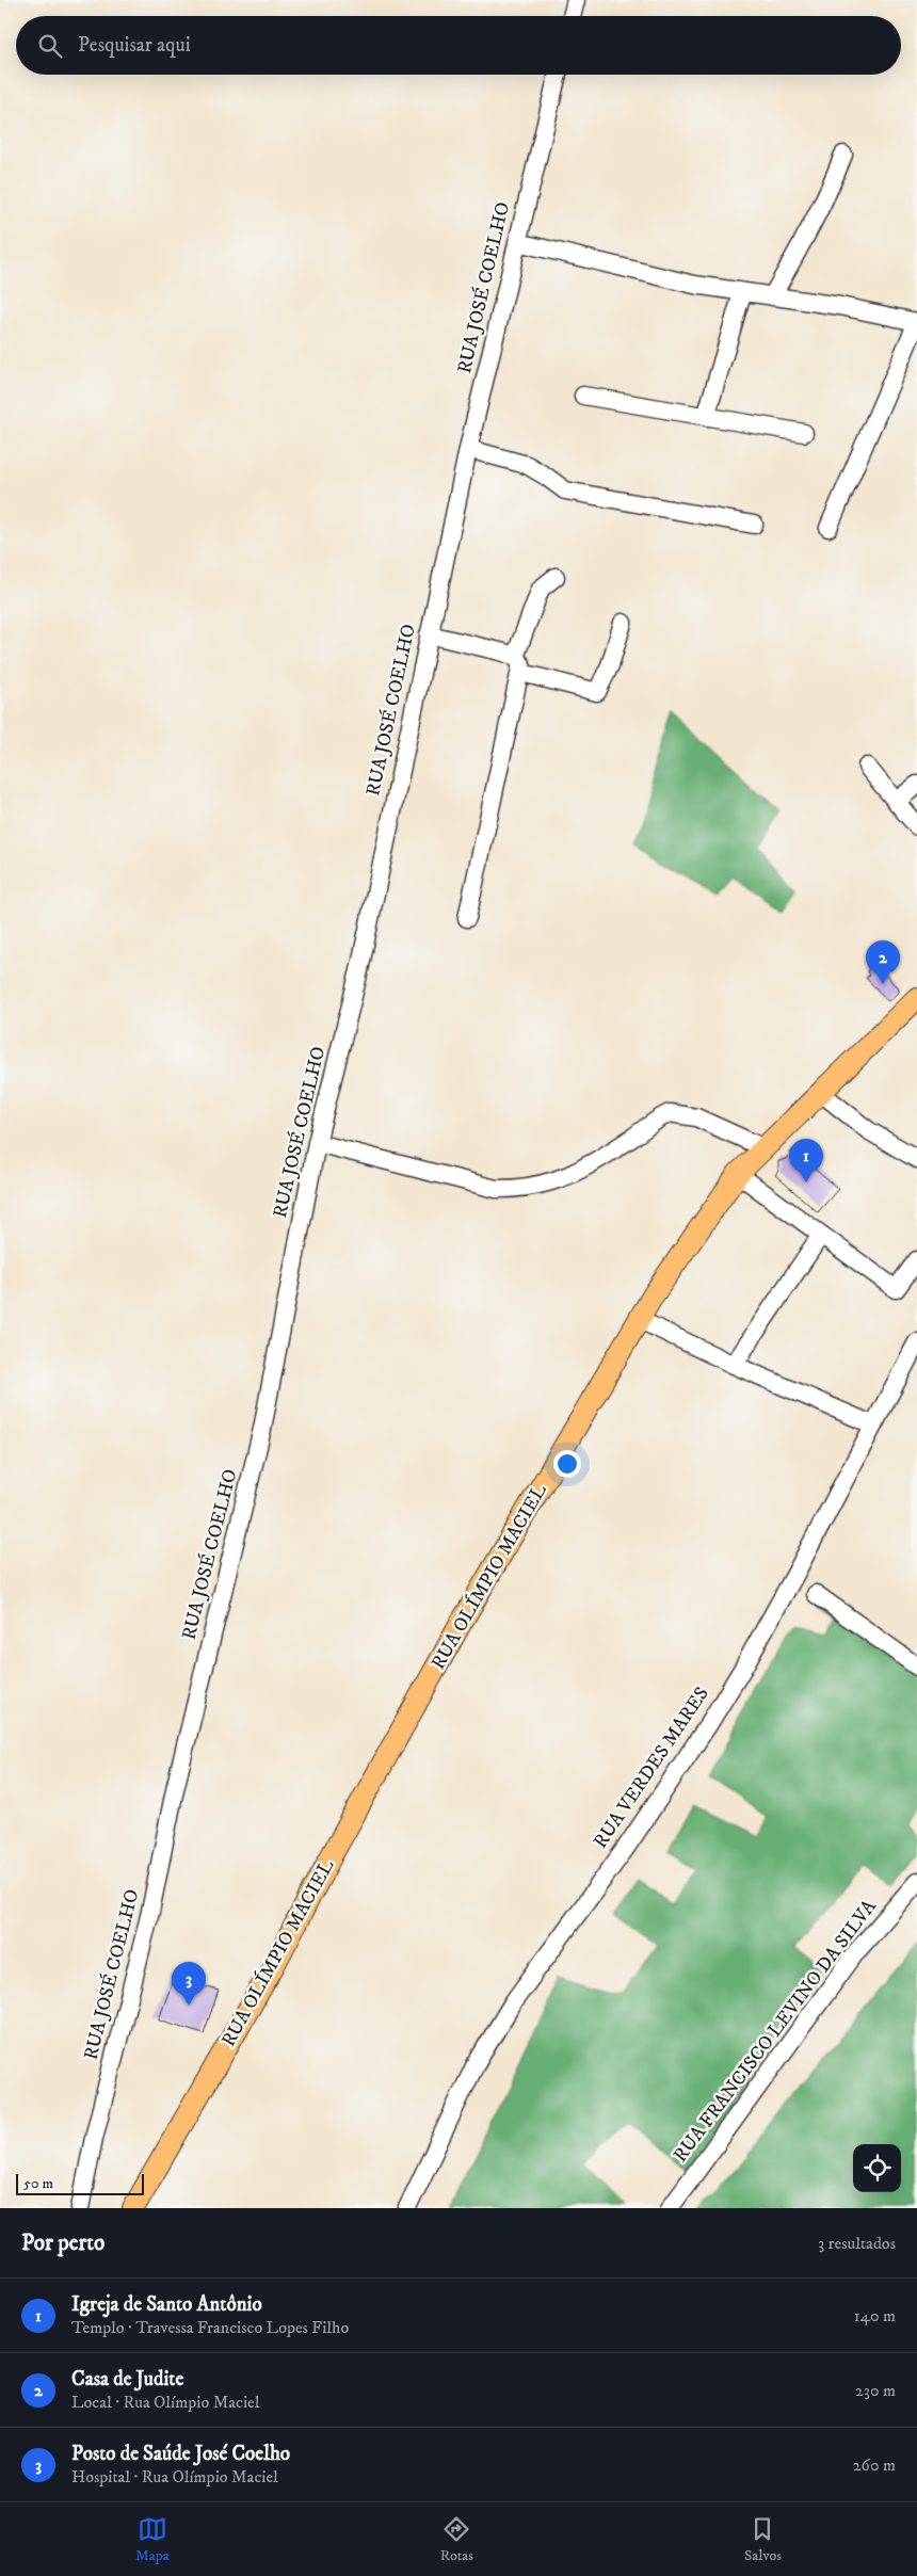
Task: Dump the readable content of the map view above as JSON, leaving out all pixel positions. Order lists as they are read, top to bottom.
{
  "streets": {
    "main road": ["RUA OLÍMPIO MACIEL"],
    "street": ["RUA JOSÉ COELHO", "RUA VERDES MARES", "RUA FRANCISCO LEVINO DA SILVA"]
  },
  "scale_bar": "50 m",
  "page": {
    "search": "Pesquisar aqui",
    "pins": ["2", "1", "3"],
    "scale": "50 m",
    "heading": ["Por perto", "3 resultados"],
    "list": [
      {
        "mark": "1",
        "name": "Igreja de Santo Antônio",
        "note": "Templo · Travessa Francisco Lopes Filho",
        "value": "140 m"
      },
      {
        "mark": "2",
        "name": "Casa de Judite",
        "note": "Local · Rua Olímpio Maciel",
        "value": "230 m"
      },
      {
        "mark": "3",
        "name": "Posto de Saúde José Coelho",
        "note": "Hospital · Rua Olímpio Maciel",
        "value": "260 m"
      }
    ],
    "nav": ["Mapa", "Rotas", "Salvos"]
  }
}
